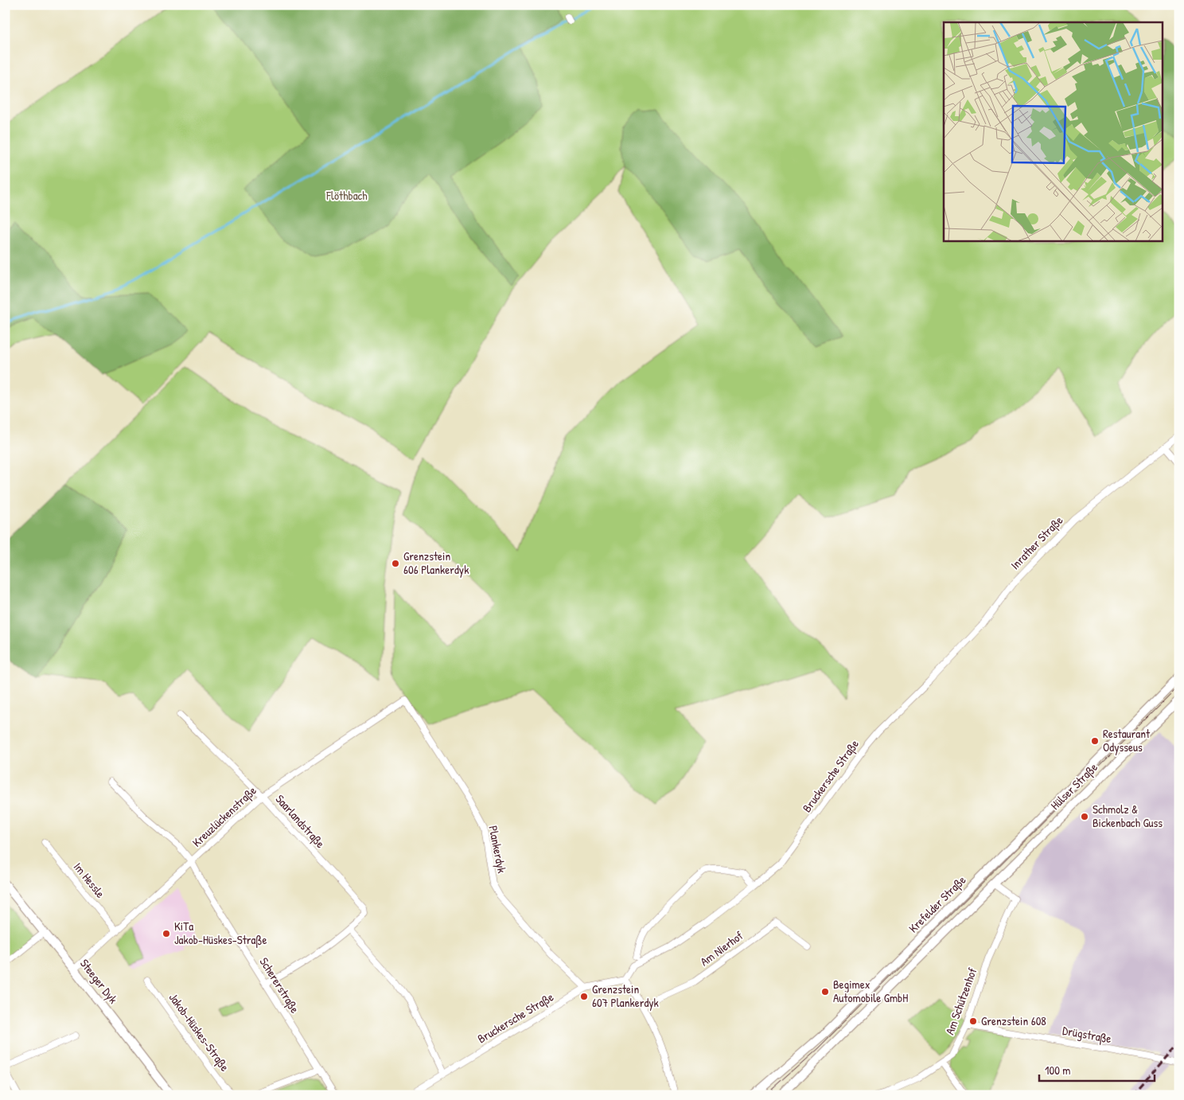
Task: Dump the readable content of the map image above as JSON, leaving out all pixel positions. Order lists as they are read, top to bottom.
{
  "streets": {
    "street": [
      "Inrather Straße",
      "Bruckersche Straße",
      "Hülser Straße",
      "Kreuzlückenstraße",
      "Saarlandstraße",
      "Plankerdyk",
      "Im Hessle",
      "Krefelder Straße",
      "Am Nierhof",
      "Steeger Dyk",
      "Schererstraße",
      "Am Schützenhof",
      "Jakob-Hüskes-Straße",
      "Drügstraße"
    ]
  },
  "crossings": [
    ["Inrather Straße", "Bruckersche Straße"],
    ["Bruckersche Straße", "Plankerdyk"],
    ["Hülser Straße", "Am Schützenhof"],
    ["Kreuzlückenstraße", "Saarlandstraße"],
    ["Kreuzlückenstraße", "Plankerdyk"],
    ["Kreuzlückenstraße", "Im Hessle"],
    ["Kreuzlückenstraße", "Steeger Dyk"],
    ["Kreuzlückenstraße", "Schererstraße"],
    ["Saarlandstraße", "Schererstraße"],
    ["Am Schützenhof", "Drügstraße"]
  ],
  "parks": ["Flöthbach"],
  "places": [
    "Grenzstein 606 Plankerdyk",
    "Restaurant Odysseus",
    "Schmolz & Bickenbach Guss",
    "KiTa Jakob-Hüskes-Straße",
    "Begimex Automobile GmbH",
    "Grenzstein 607 Plankerdyk",
    "Grenzstein 608"
  ],
  "scale_bar": "100 m"
}
